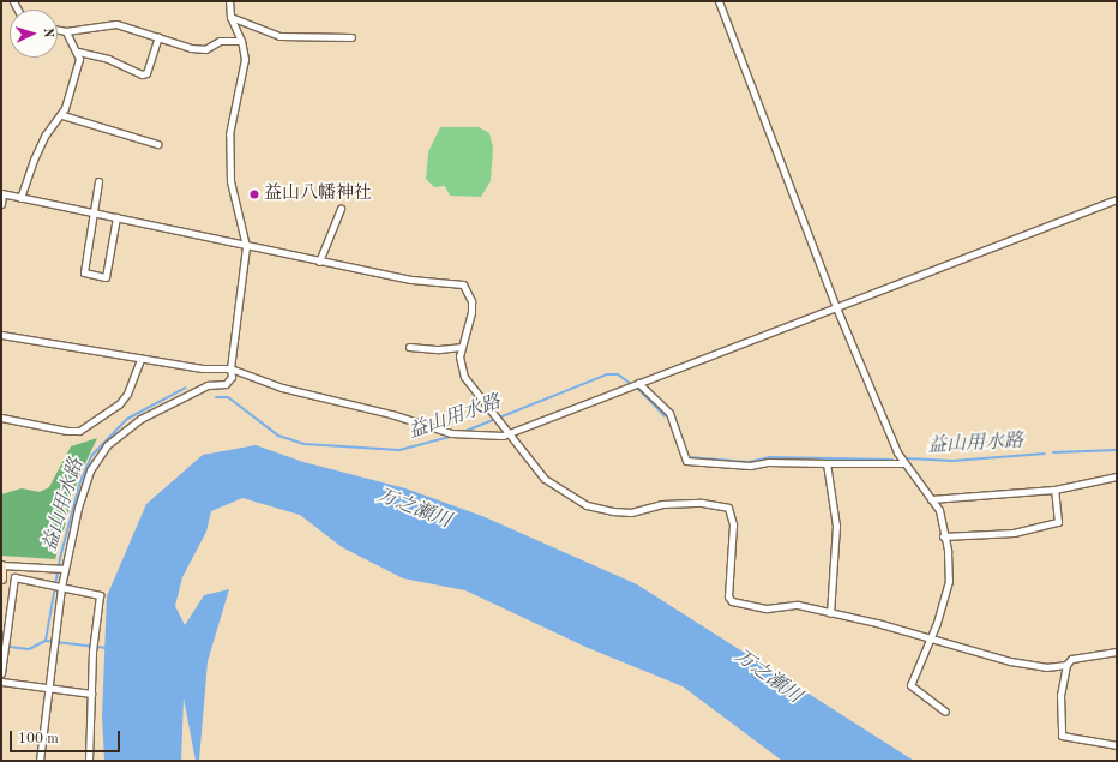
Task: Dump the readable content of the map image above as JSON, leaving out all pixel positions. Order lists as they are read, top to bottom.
{
  "water": ["益山用水路", "万之瀬川"],
  "places": ["益山八幡神社"],
  "scale_bar": "100 m",
  "north": "right"
}
